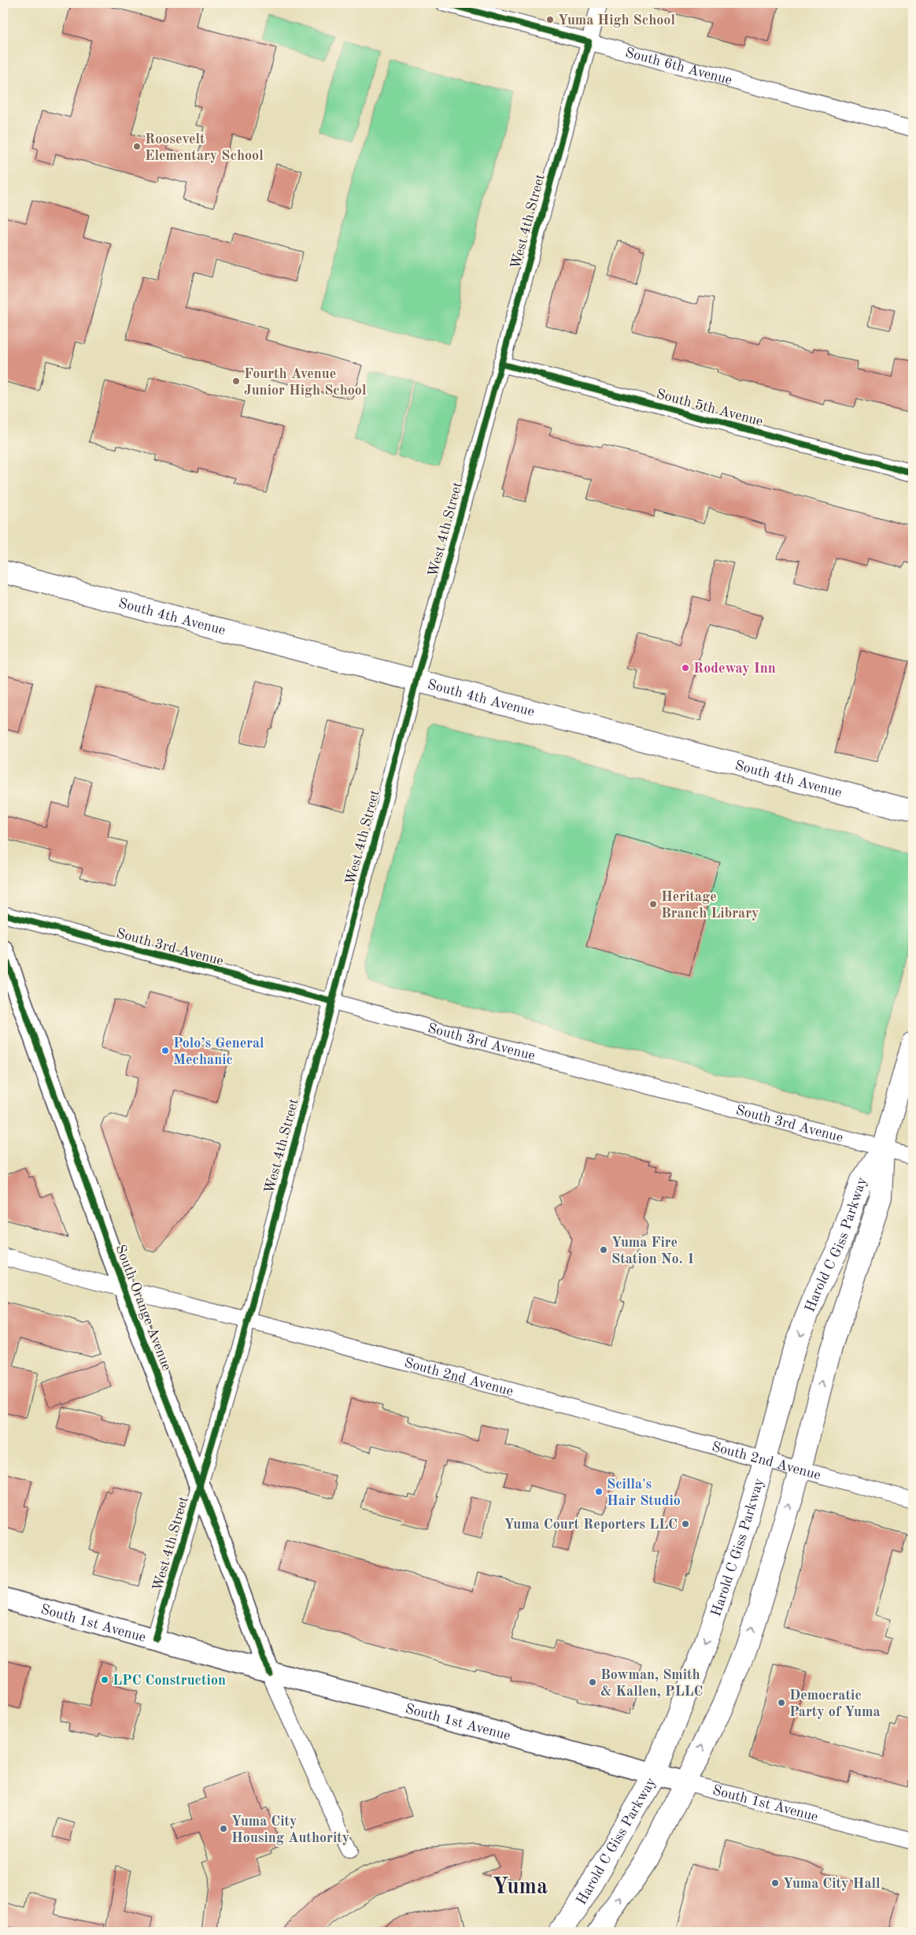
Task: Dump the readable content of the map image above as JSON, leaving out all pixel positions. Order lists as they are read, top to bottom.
{
  "streets": {
    "main road": ["South 4th Avenue", "Harold C Giss Parkway"],
    "street": [
      "South 6th Avenue",
      "West 4th Street",
      "South 5th Avenue",
      "South 3rd Avenue",
      "South Orange Avenue",
      "South 2nd Avenue",
      "South 1st Avenue"
    ]
  },
  "crossings": [
    ["South 6th Avenue", "West 4th Street"],
    ["West 4th Street", "South 5th Avenue"],
    ["West 4th Street", "South 4th Avenue"],
    ["West 4th Street", "South 3rd Avenue"],
    ["West 4th Street", "South Orange Avenue"],
    ["West 4th Street", "South 2nd Avenue"],
    ["West 4th Street", "South 1st Avenue"],
    ["South 3rd Avenue", "Harold C Giss Parkway"],
    ["Harold C Giss Parkway", "South 2nd Avenue"],
    ["Harold C Giss Parkway", "South 1st Avenue"],
    ["South Orange Avenue", "South 2nd Avenue"],
    ["South Orange Avenue", "South 1st Avenue"]
  ],
  "districts": ["Yuma"],
  "places": [
    "Yuma High School",
    "Roosevelt Elementary School",
    "Fourth Avenue Junior High School",
    "Rodeway Inn",
    "Heritage Branch Library",
    "Polo’s General Mechanic",
    "Yuma Fire Station No. 1",
    "Scilla's Hair Studio",
    "Yuma Court Reporters LLC",
    "LPC Construction",
    "Bowman, Smith & Kallen, PLLC",
    "Democratic Party of Yuma",
    "Yuma City Housing Authority",
    "Yuma City Hall"
  ]
}
